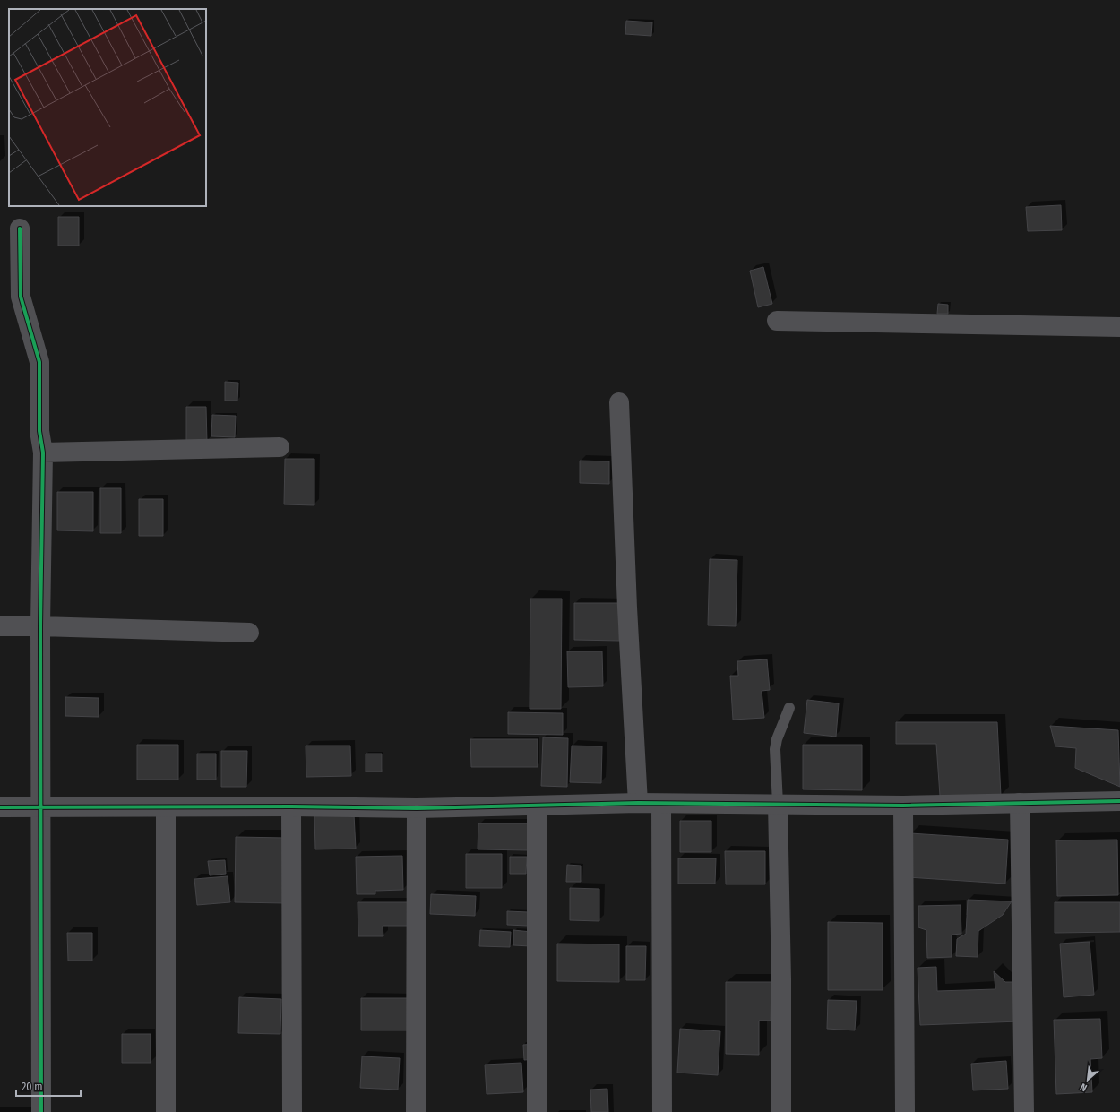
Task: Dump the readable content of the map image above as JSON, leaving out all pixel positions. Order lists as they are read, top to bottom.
{
  "scale_bar": "20 m",
  "north": "bottom left"
}
